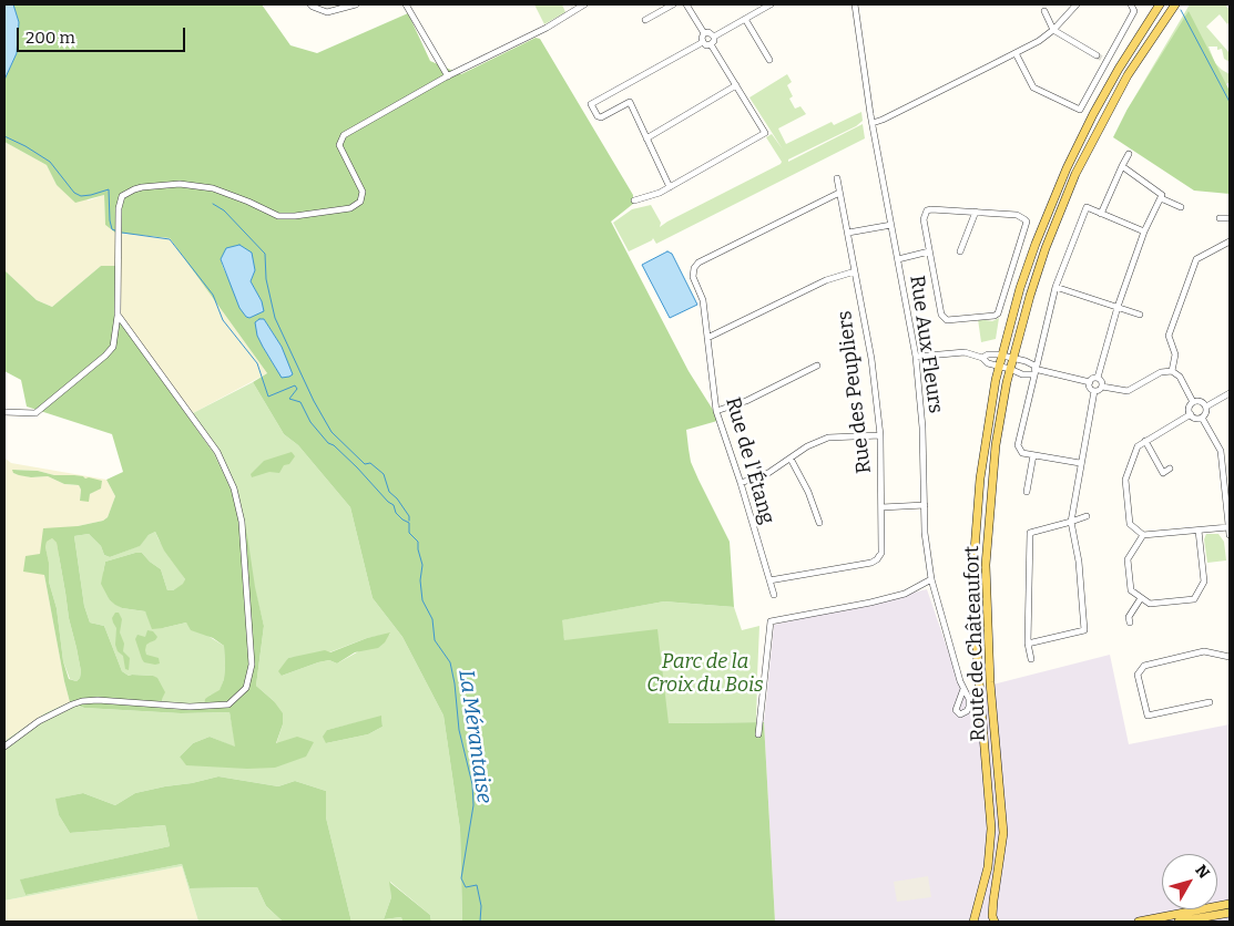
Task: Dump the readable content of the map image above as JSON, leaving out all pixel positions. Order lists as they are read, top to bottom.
{
  "streets": {
    "main road": ["Route de Châteaufort"],
    "street": ["Rue Aux Fleurs", "Rue des Peupliers", "Rue de l'Étang"]
  },
  "crossings": [
    ["Rue des Peupliers", "Rue de l'Étang"]
  ],
  "water": ["La Mérantaise"],
  "parks": ["Parc de la Croix du Bois"],
  "scale_bar": "200 m",
  "north": "top right"
}
